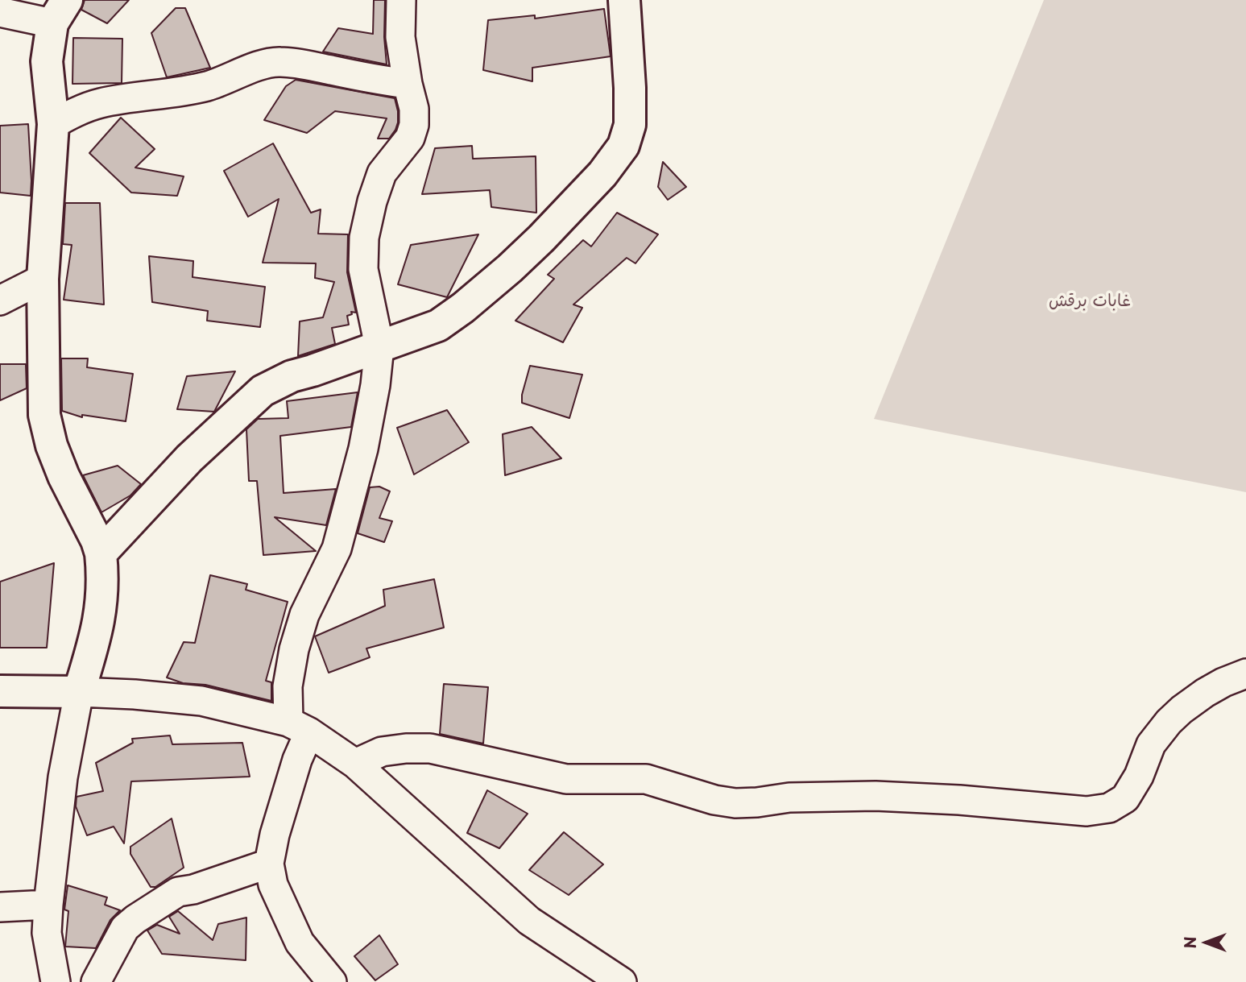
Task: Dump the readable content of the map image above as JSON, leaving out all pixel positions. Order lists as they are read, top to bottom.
{
  "parks": ["غابات برقش"],
  "north": "left"
}
